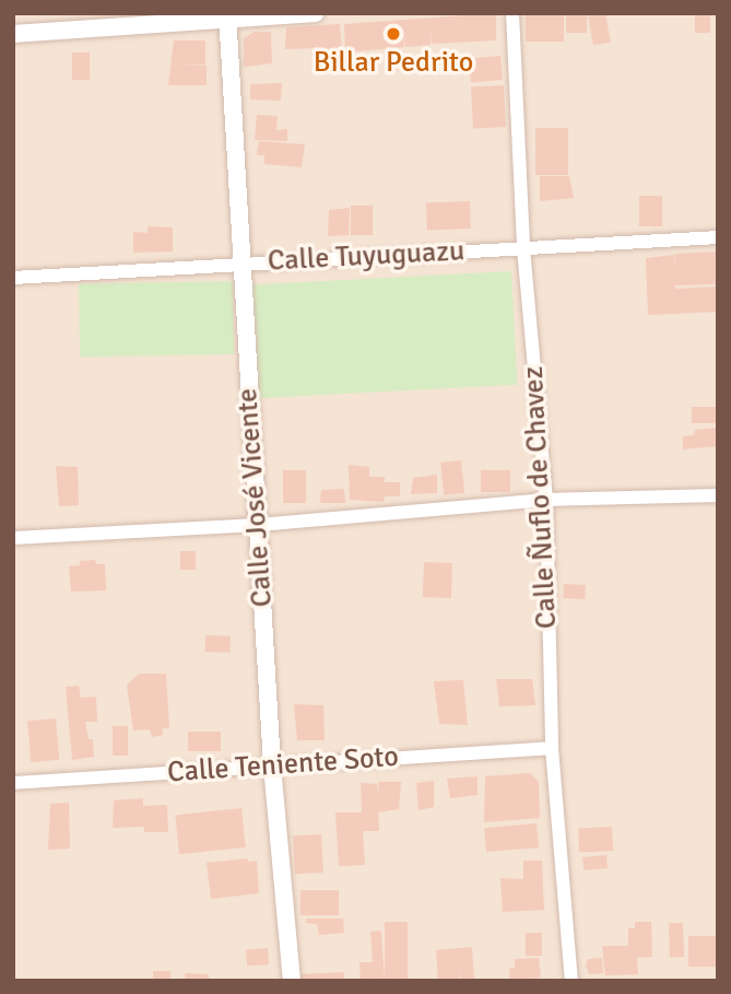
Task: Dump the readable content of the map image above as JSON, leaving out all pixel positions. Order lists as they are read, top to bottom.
{
  "streets": {
    "street": [
      "Calle Tuyuguazu",
      "Calle José Vicente",
      "Calle Ñuflo de Chavez",
      "Calle Teniente Soto"
    ]
  },
  "crossings": [
    ["Calle Tuyuguazu", "Calle José Vicente"],
    ["Calle Tuyuguazu", "Calle Ñuflo de Chavez"],
    ["Calle José Vicente", "Calle Teniente Soto"],
    ["Calle Ñuflo de Chavez", "Calle Teniente Soto"]
  ],
  "places": ["Billar Pedrito"]
}
